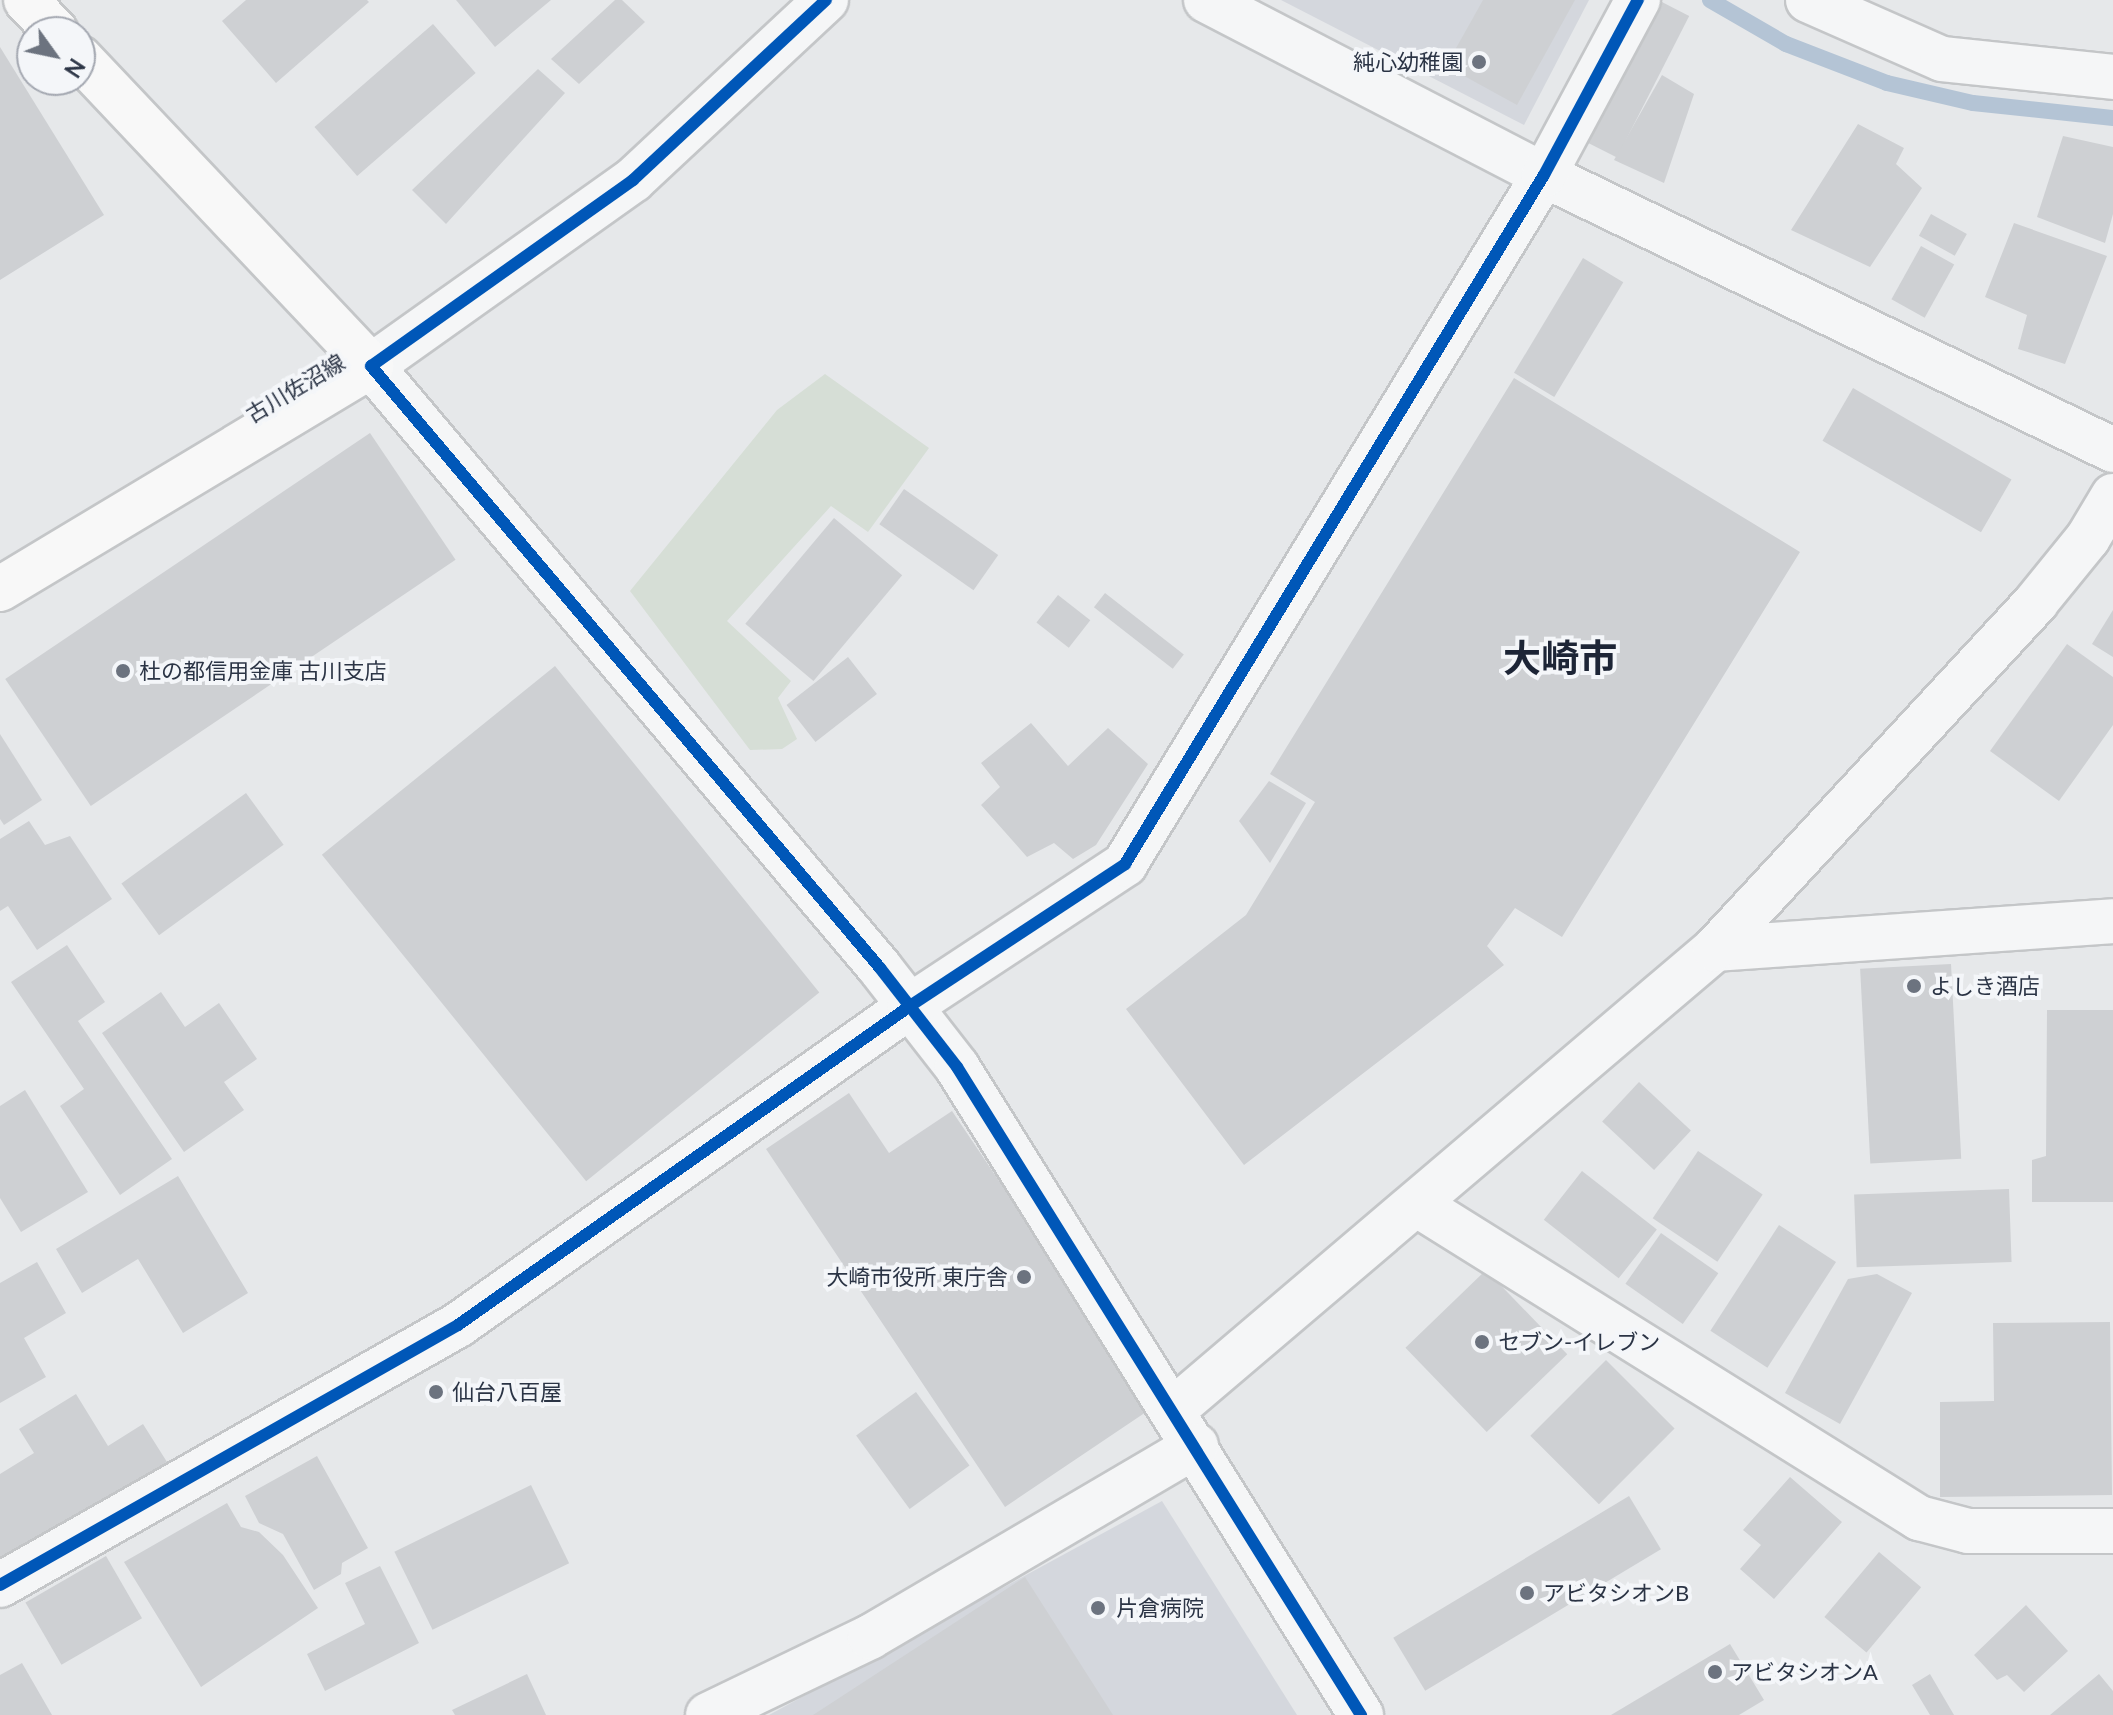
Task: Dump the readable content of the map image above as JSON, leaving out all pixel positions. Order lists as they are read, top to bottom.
{
  "streets": {
    "main road": ["古川佐沼線"]
  },
  "districts": ["大崎市"],
  "places": [
    "純心幼稚園",
    "杜の都信用金庫 古川支店",
    "よしき酒店",
    "大崎市役所 東庁舎",
    "セブン-イレブン",
    "仙台八百屋",
    "アビタシオンB",
    "片倉病院",
    "アビタシオンA"
  ],
  "north": "bottom right"
}
